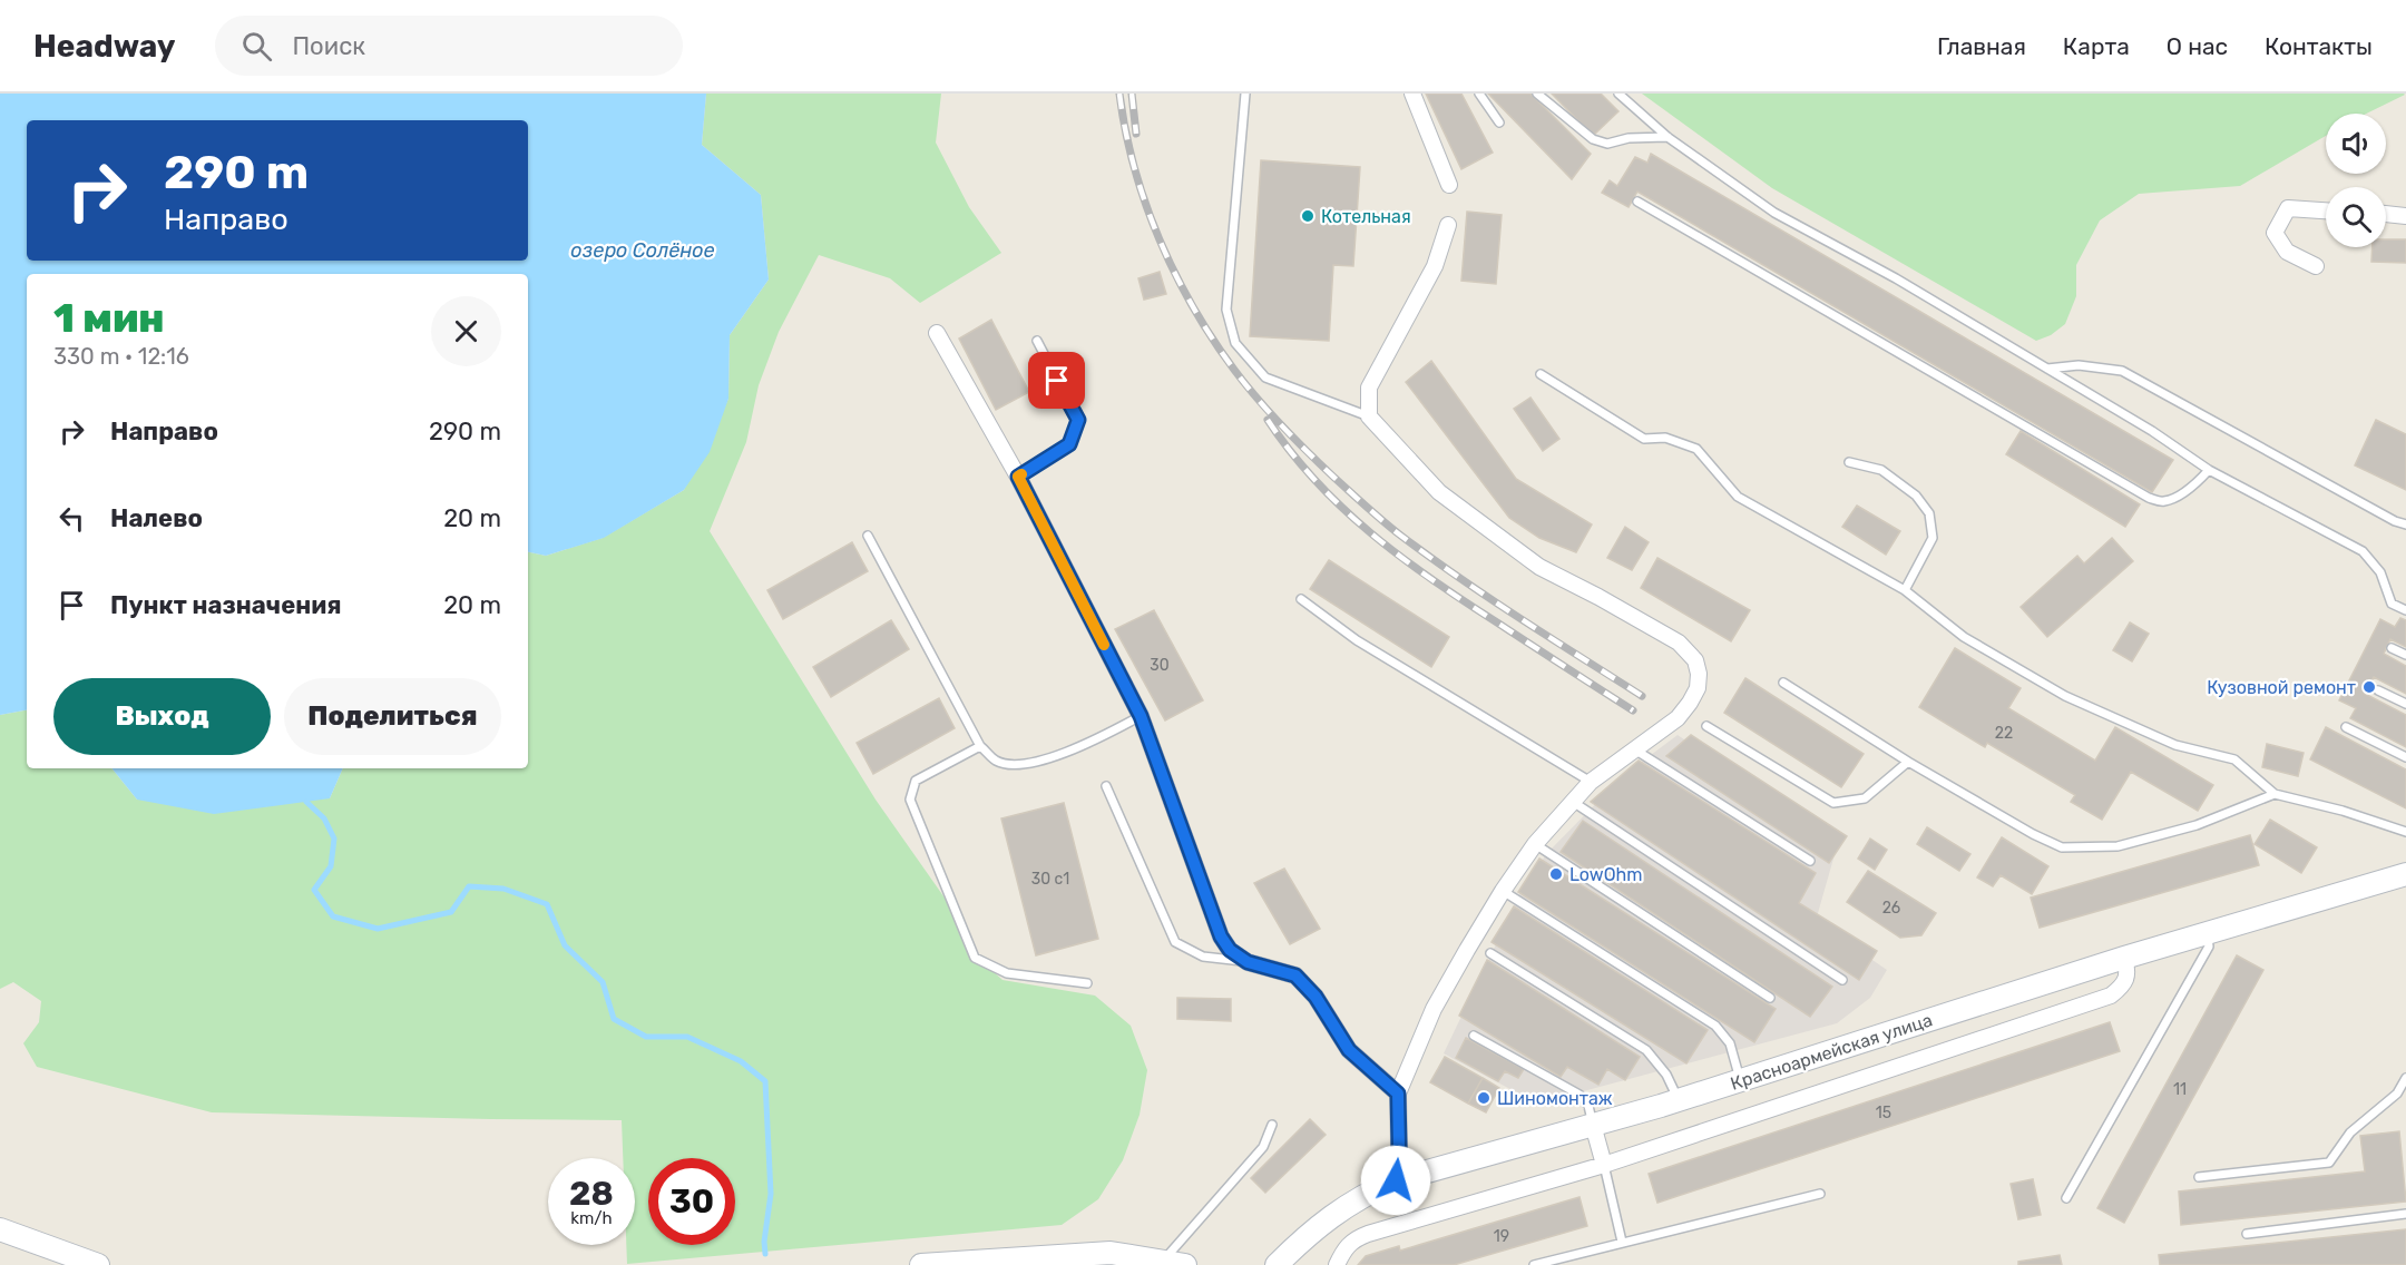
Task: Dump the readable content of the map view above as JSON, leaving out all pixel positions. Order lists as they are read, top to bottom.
{
  "streets": {
    "main road": ["Красноармейская улица"]
  },
  "water": ["озеро Солёное"],
  "places": [
    "Котельная",
    "Кузовной ремонт",
    "LowOhm",
    "Шиномонтаж"
  ],
  "house_numbers": [
    "30",
    "22",
    "30 с1",
    "26",
    "11",
    "15",
    "19"
  ],
  "page": {
    "header": "Headway",
    "search": "Поиск",
    "nav": [
      "Главная",
      "Карта",
      "О нас",
      "Контакты"
    ],
    "turn": ["290 m", "Направо"],
    "heading": ["1 мин", "330 m · 12:16"],
    "list": [
      {
        "name": "Направо",
        "value": "290 m"
      },
      {
        "name": "Налево",
        "value": "20 m"
      },
      {
        "name": "Пункт назначения",
        "value": "20 m"
      }
    ],
    "buttons": ["Выход", "Поделиться"],
    "speed": "28 km/h",
    "limit": "30"
  }
}
